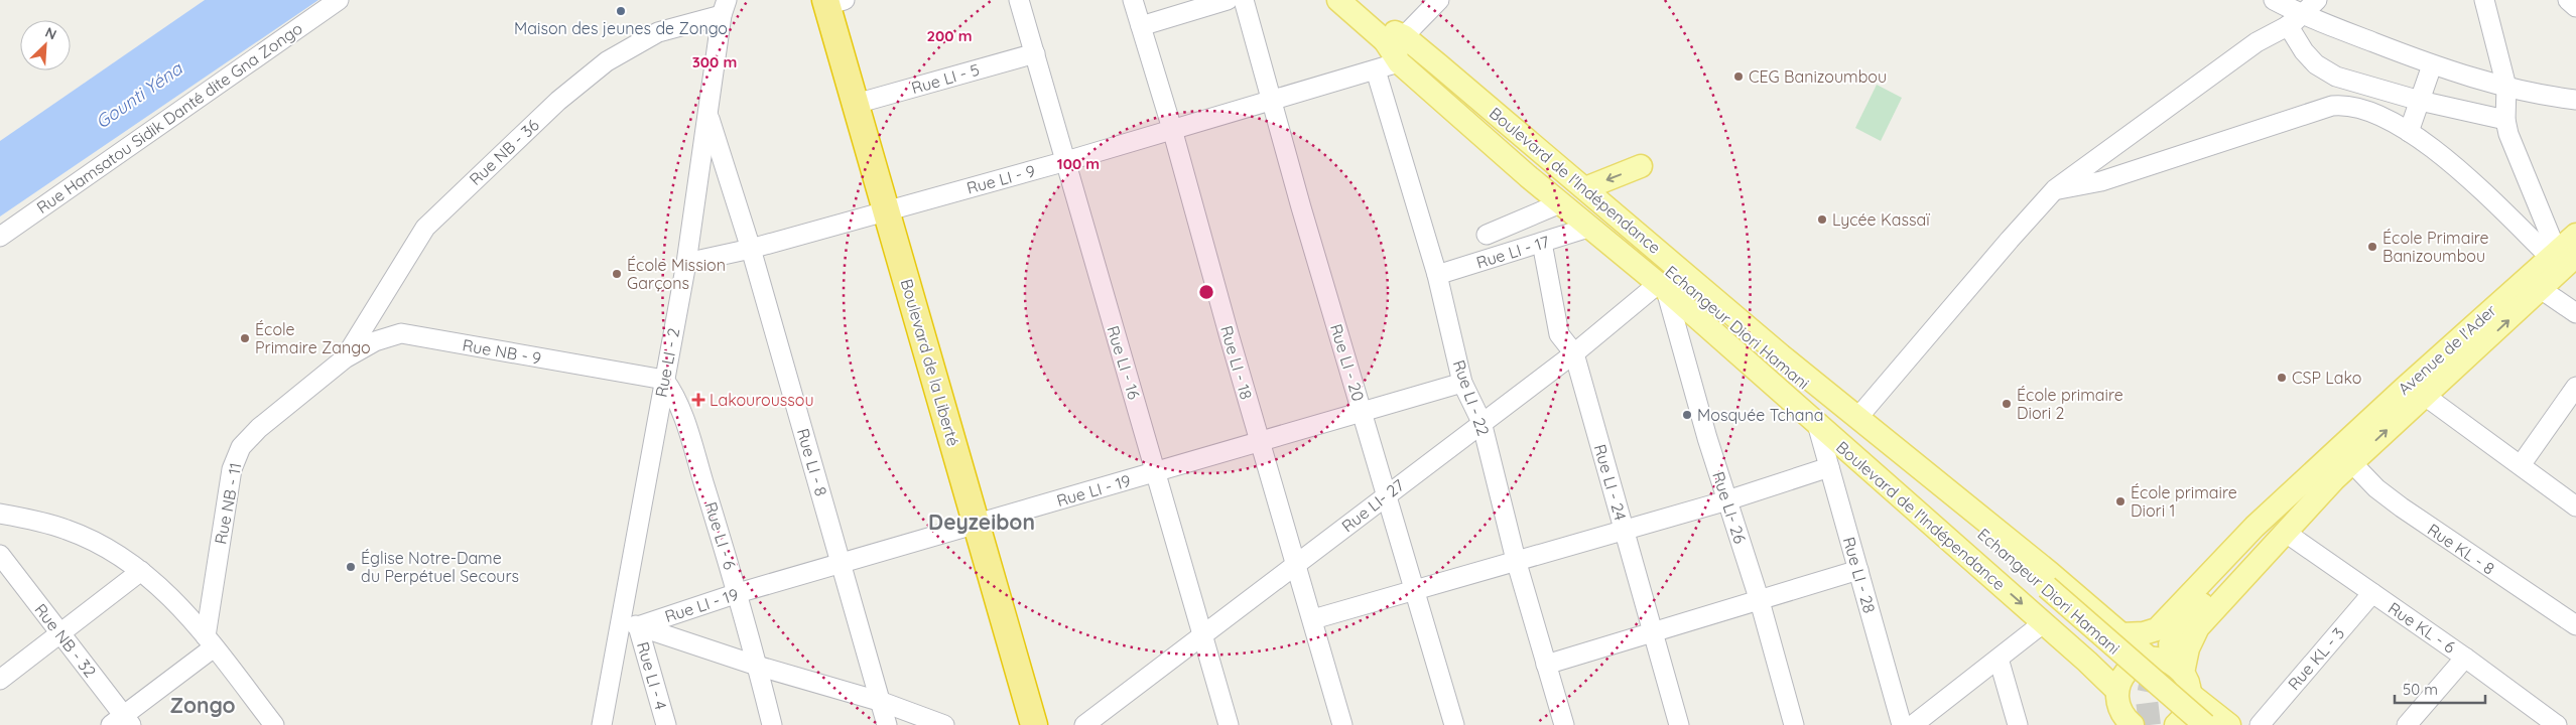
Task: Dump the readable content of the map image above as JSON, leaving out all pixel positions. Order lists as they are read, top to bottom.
{
  "streets": {
    "highway": ["Boulevard de la Liberté"],
    "main road": ["Boulevard de l'Indépendance", "Echangeur Diori Hamani", "Avenue de l'Ader"],
    "street": [
      "Rue LI - 5",
      "Rue Hamsatou Sidik Danté dite Gna Zongo",
      "Rue NB - 36",
      "Rue LI - 9",
      "Rue LI - 17",
      "Rue NB - 9",
      "Rue LI - 2",
      "Rue LI - 16",
      "Rue LI - 18",
      "Rue LI - 20",
      "Rue LI - 22",
      "Rue LI - 8",
      "Rue LI - 24",
      "Rue LI - 19",
      "Rue NB - 11",
      "Rue LI- 27",
      "Rue LI- 26",
      "Rue LI - 6",
      "Rue KL - 8",
      "Rue LI - 28",
      "Rue KL - 6",
      "Rue NB - 32",
      "Rue KL - 3",
      "Rue LI - 4"
    ]
  },
  "crossings": [
    ["Rue LI - 5", "Boulevard de la Liberté"],
    ["Rue LI - 5", "Rue LI - 16"],
    ["Rue NB - 36", "Rue NB - 9"],
    ["Rue NB - 36", "Rue LI - 2"],
    ["Rue NB - 36", "Rue NB - 11"],
    ["Rue LI - 9", "Boulevard de l'Indépendance"],
    ["Rue LI - 9", "Rue LI - 2"],
    ["Rue LI - 9", "Boulevard de la Liberté"],
    ["Rue LI - 9", "Rue LI - 16"],
    ["Rue LI - 9", "Rue LI - 18"],
    ["Rue LI - 9", "Rue LI - 20"],
    ["Rue LI - 9", "Rue LI - 22"],
    ["Rue LI - 9", "Rue LI - 8"],
    ["Boulevard de l'Indépendance", "Rue LI - 17"],
    ["Boulevard de l'Indépendance", "Echangeur Diori Hamani"],
    ["Boulevard de l'Indépendance", "Avenue de l'Ader"],
    ["Boulevard de l'Indépendance", "Rue LI- 27"],
    ["Boulevard de l'Indépendance", "Rue LI- 26"],
    ["Boulevard de l'Indépendance", "Rue LI - 28"],
    ["Rue LI - 17", "Rue LI - 22"],
    ["Rue LI - 17", "Rue LI - 24"],
    ["Avenue de l'Ader", "Rue KL - 8"],
    ["Avenue de l'Ader", "Rue KL - 6"],
    ["Rue NB - 9", "Rue LI - 2"],
    ["Rue NB - 9", "Rue NB - 11"],
    ["Rue NB - 9", "Rue LI - 6"],
    ["Rue LI - 2", "Rue LI - 8"],
    ["Rue LI - 2", "Rue LI - 19"],
    ["Rue LI - 2", "Rue LI - 6"],
    ["Rue LI - 2", "Rue LI - 4"],
    ["Boulevard de la Liberté", "Rue LI - 19"],
    ["Rue LI - 16", "Rue LI - 19"],
    ["Rue LI - 16", "Rue LI- 27"],
    ["Rue LI - 18", "Rue LI - 19"],
    ["Rue LI - 18", "Rue LI- 27"],
    ["Rue LI - 20", "Rue LI - 19"],
    ["Rue LI - 20", "Rue LI- 27"],
    ["Rue LI - 22", "Rue LI - 19"],
    ["Rue LI - 22", "Rue LI- 27"],
    ["Rue LI - 8", "Rue LI - 19"],
    ["Rue LI - 24", "Rue LI- 27"],
    ["Rue LI - 19", "Rue LI - 6"],
    ["Rue LI - 19", "Rue LI - 4"],
    ["Rue LI- 27", "Rue LI- 26"],
    ["Rue KL - 6", "Rue KL - 3"]
  ],
  "districts": ["Deyzeibon", "Zongo"],
  "water": ["Gounti Yéna"],
  "places": {
    "other": [
      "Maison des jeunes de Zongo",
      "CEG Banizoumbou",
      "Lycée Kassaï",
      "École Primaire Banizoumbou",
      "École Mission Garçons",
      "École Primaire Zango",
      "CSP Lako",
      "École primaire Diori 2",
      "Mosquée Tchana",
      "École primaire Diori 1",
      "Église Notre-Dame du Perpétuel Secours"
    ],
    "health": ["Lakouroussou"]
  },
  "scale_bar": "50 m",
  "north": "top right",
  "rings": ["200 m", "300 m", "100 m"]
}
